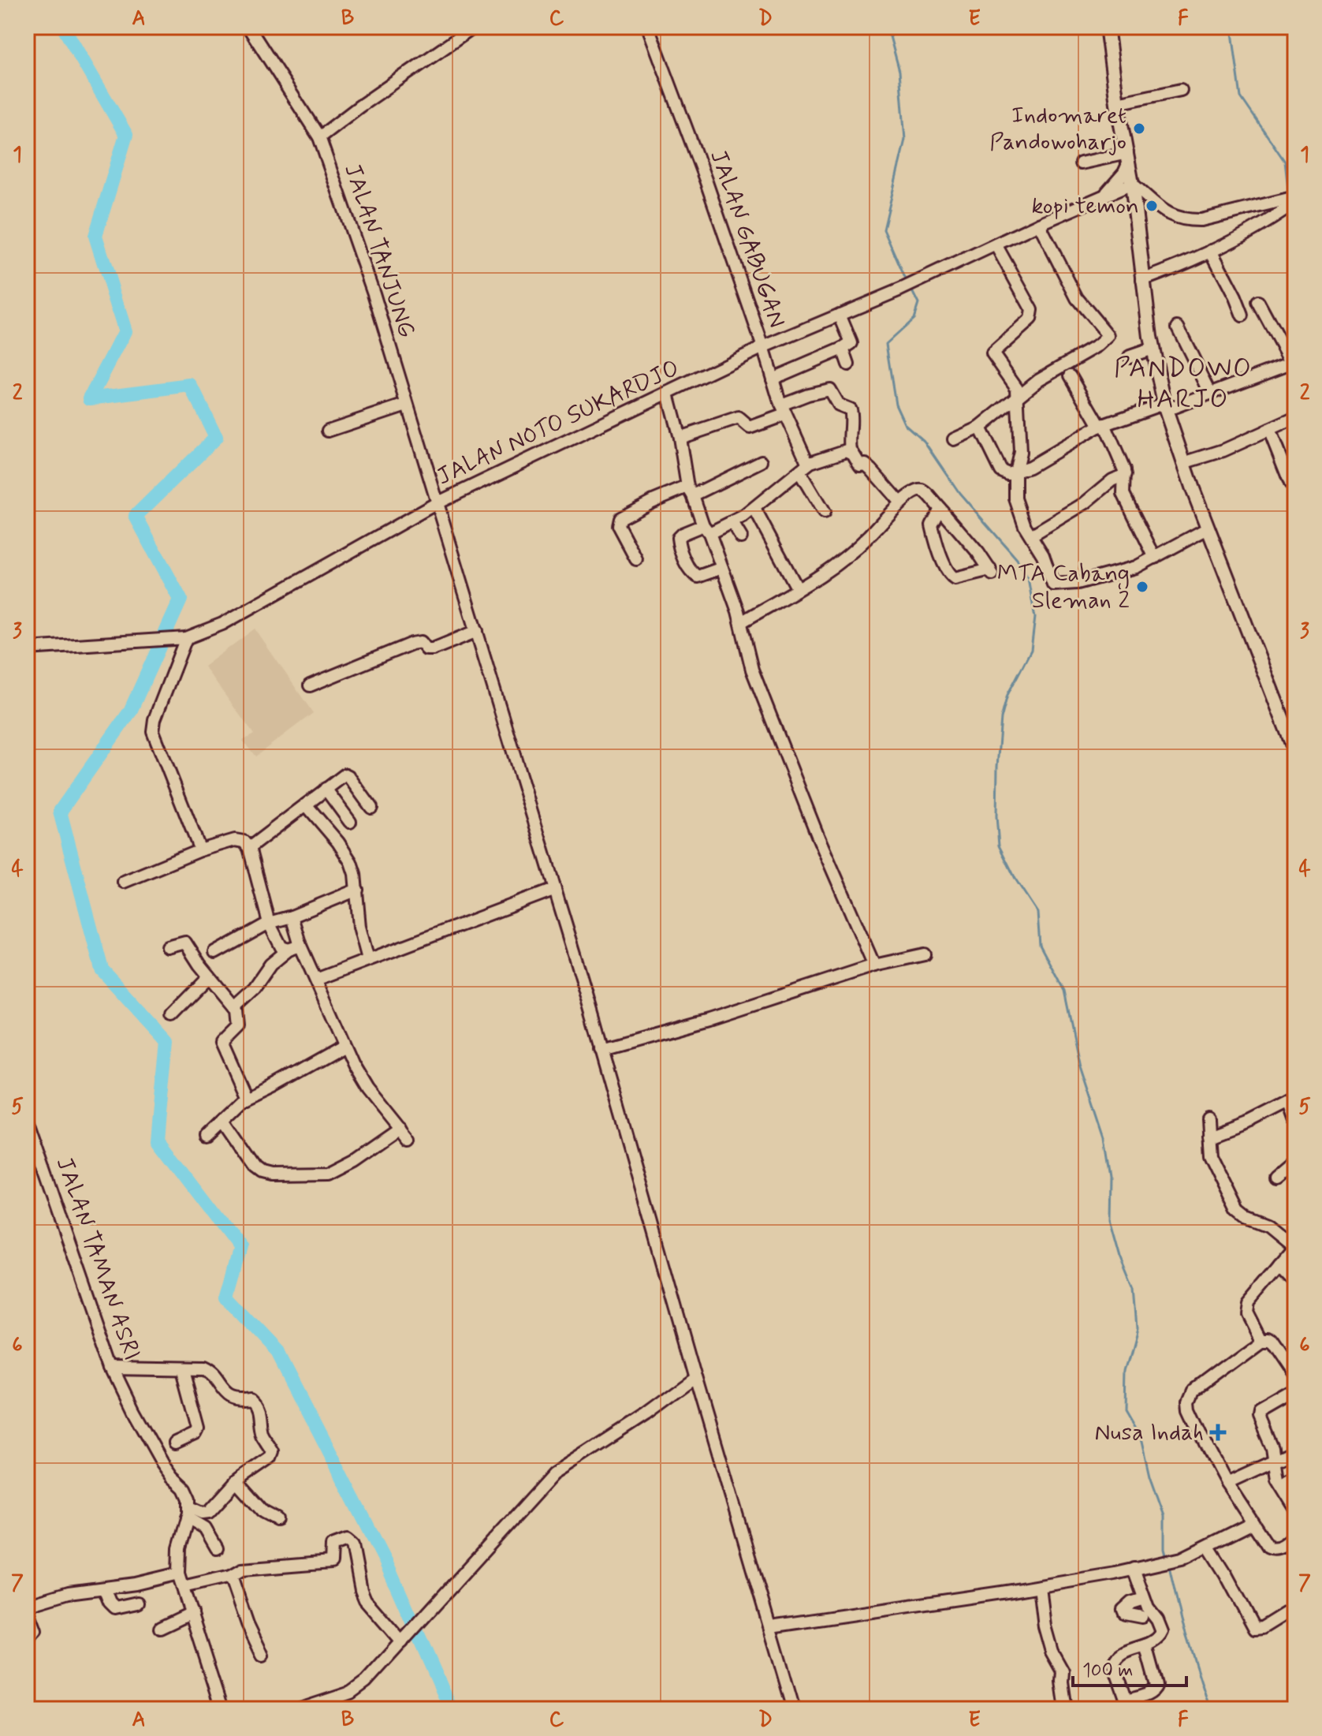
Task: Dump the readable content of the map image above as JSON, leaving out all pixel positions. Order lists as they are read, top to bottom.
{
  "streets": {
    "street": [
      "JALAN GABUGAN",
      "JALAN TANJUNG",
      "JALAN NOTO SUKARDJO",
      "JALAN TAMAN ASRI"
    ]
  },
  "crossings": [
    ["JALAN GABUGAN", "JALAN NOTO SUKARDJO"],
    ["JALAN TANJUNG", "JALAN NOTO SUKARDJO"]
  ],
  "districts": ["PANDOWO HARJO"],
  "places": {
    "other": ["Indomaret Pandowoharjo", "kopi temon", "MTA Cabang Sleman 2"],
    "health": ["Nusa Indah"]
  },
  "scale_bar": "100 m",
  "grid": {
    "columns": [
      "A",
      "B",
      "C",
      "D",
      "E",
      "F"
    ],
    "rows": [
      "1",
      "2",
      "3",
      "4",
      "5",
      "6",
      "7"
    ]
  }
}
